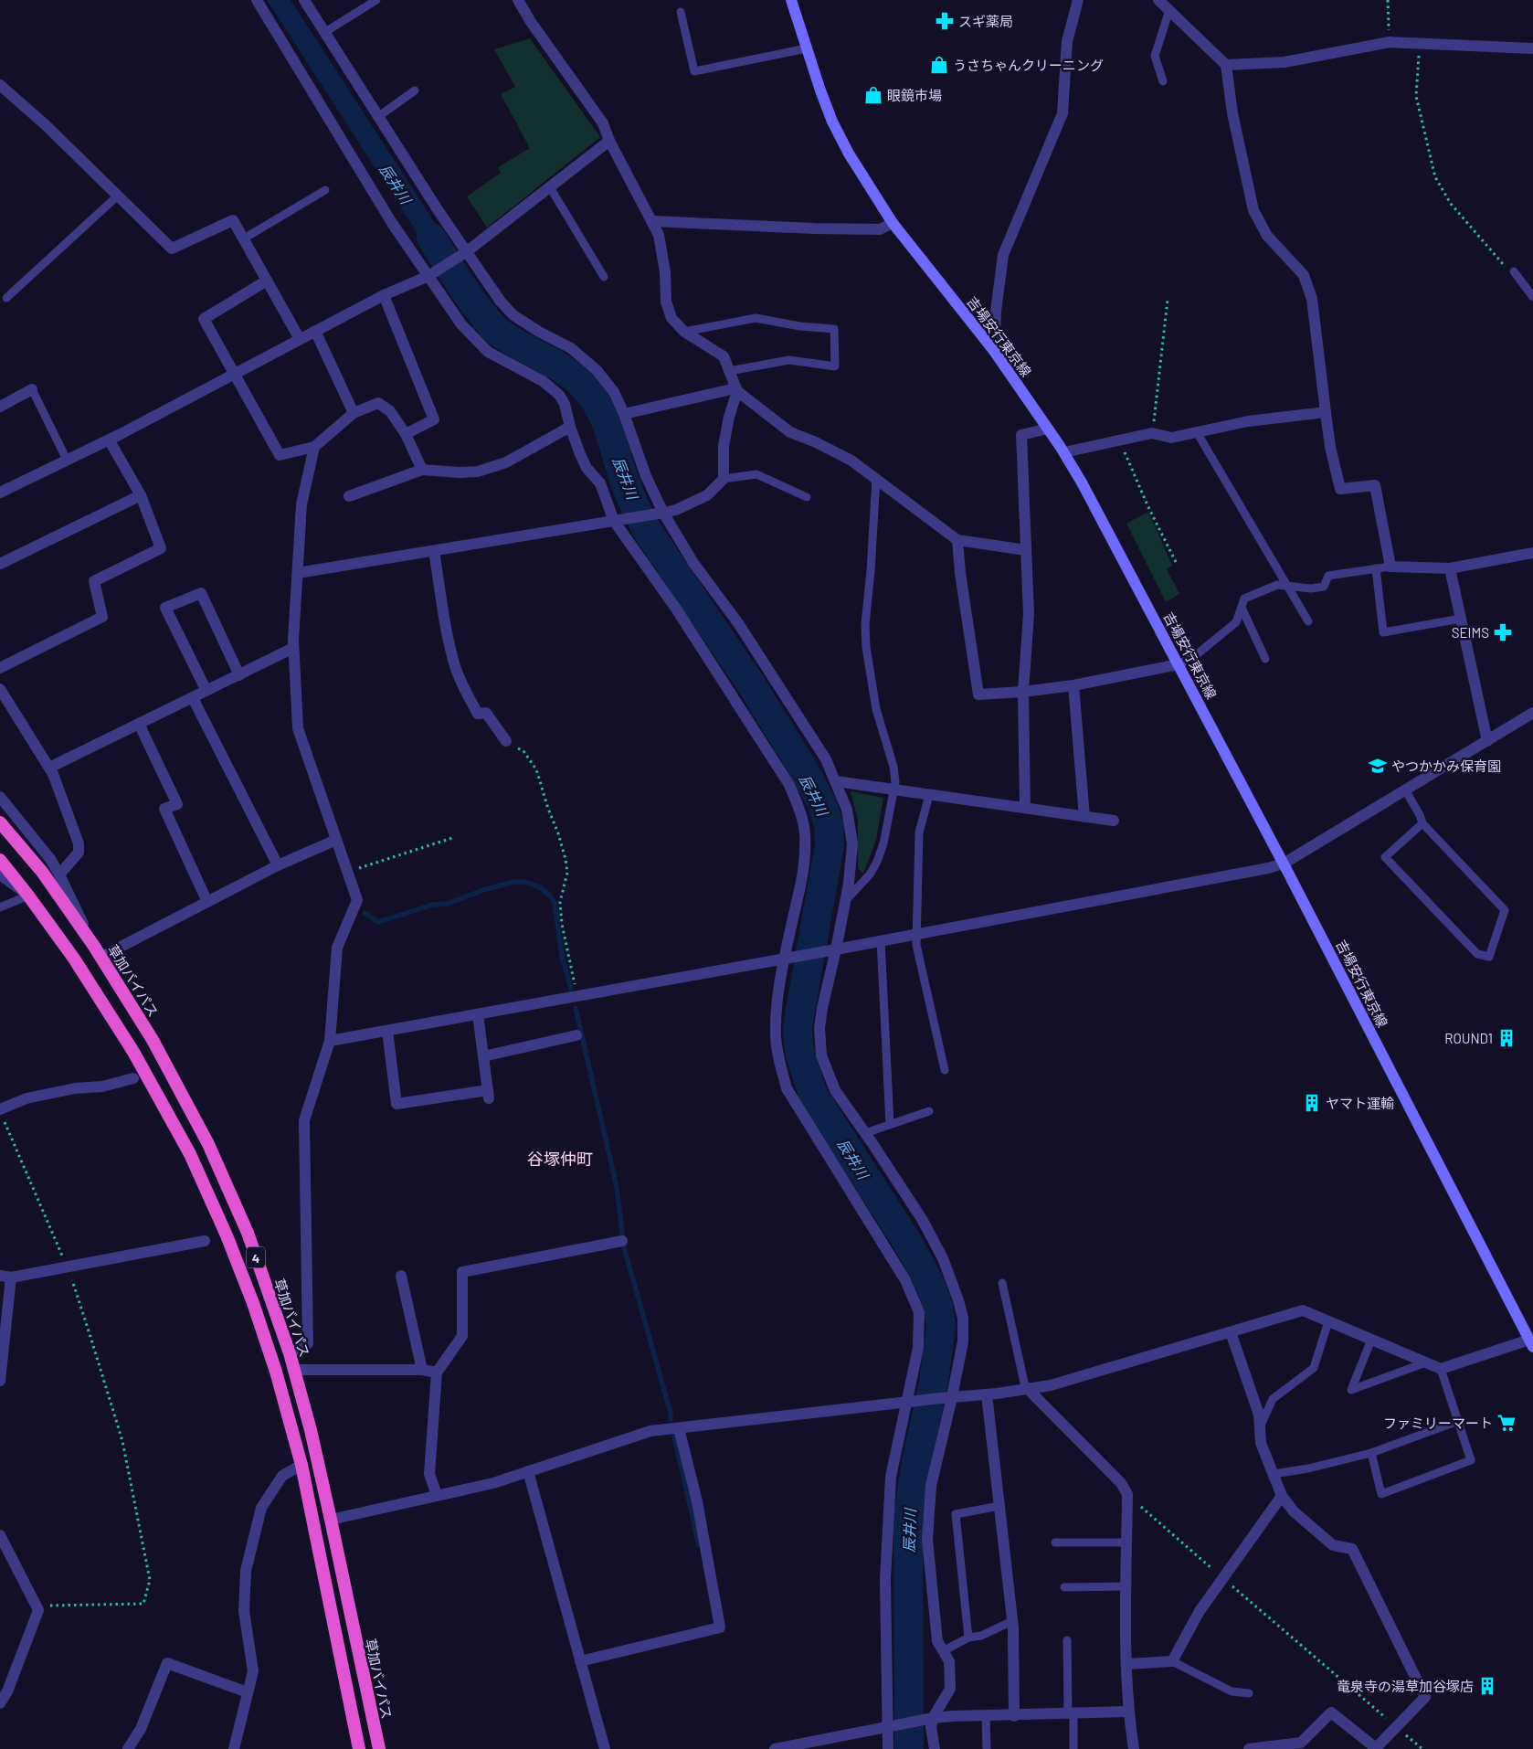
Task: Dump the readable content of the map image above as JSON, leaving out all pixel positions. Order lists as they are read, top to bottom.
{
  "streets": {
    "highway": ["草加バイパス", "4"],
    "main road": ["吉場安行東京線"]
  },
  "districts": ["谷塚仲町"],
  "water": ["辰井川"],
  "places": {
    "pharmacy": ["スギ薬局", "SEIMS"],
    "shop": ["うさちゃんクリーニング", "眼鏡市場"],
    "school or university": ["やつかかみ保育園"],
    "building": ["ROUND1", "ヤマト運輸", "竜泉寺の湯草加谷塚店"],
    "supermarket": ["ファミリーマート"]
  }
}
